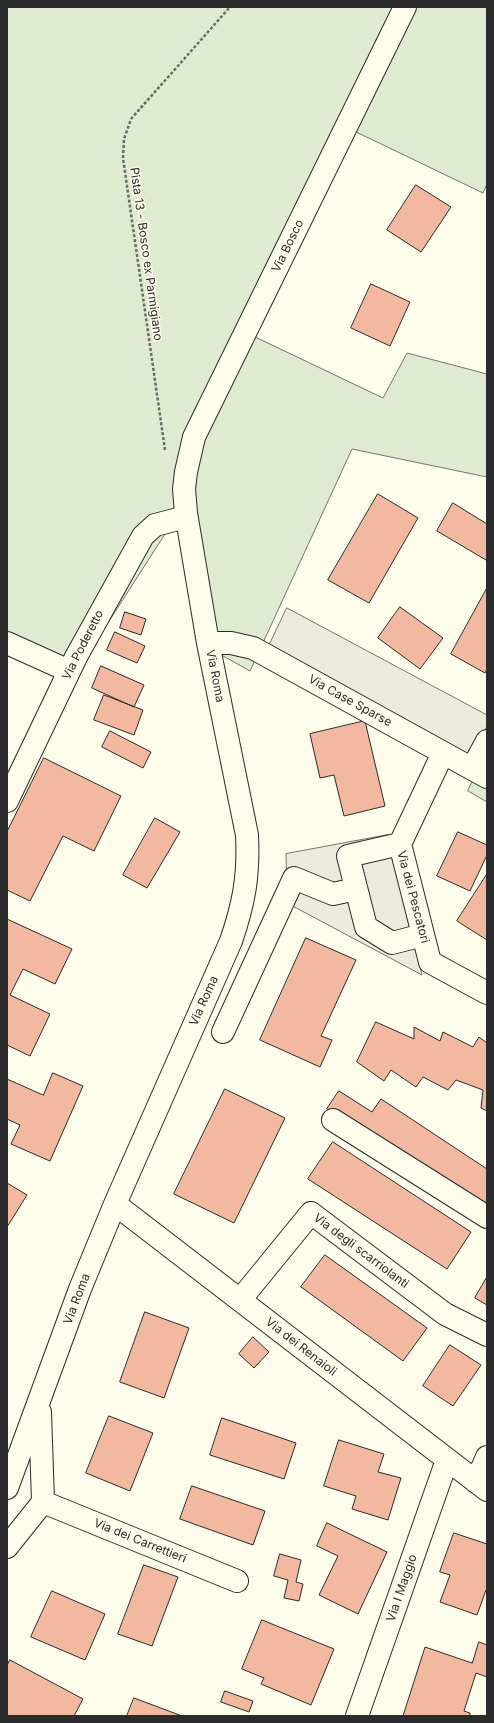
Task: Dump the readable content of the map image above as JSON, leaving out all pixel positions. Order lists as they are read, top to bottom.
{
  "streets": {
    "street": [
      "Via Bosco",
      "Via Poderetto",
      "Via Roma",
      "Via Case Sparse",
      "Via dei Pescatori",
      "Via degli scarriolanti",
      "Via dei Renaioli",
      "Via dei Carrettieri",
      "Via I Maggio"
    ],
    "path": ["Pista 13 - Bosco ex Parmigiano"]
  },
  "crossings": [
    ["Via Bosco", "Via Roma"],
    ["Via Poderetto", "Via Roma"],
    ["Via Roma", "Via Case Sparse"],
    ["Via Roma", "Via dei Renaioli"],
    ["Via Case Sparse", "Via dei Pescatori"],
    ["Via degli scarriolanti", "Via dei Renaioli"],
    ["Via dei Renaioli", "Via I Maggio"]
  ]
}
